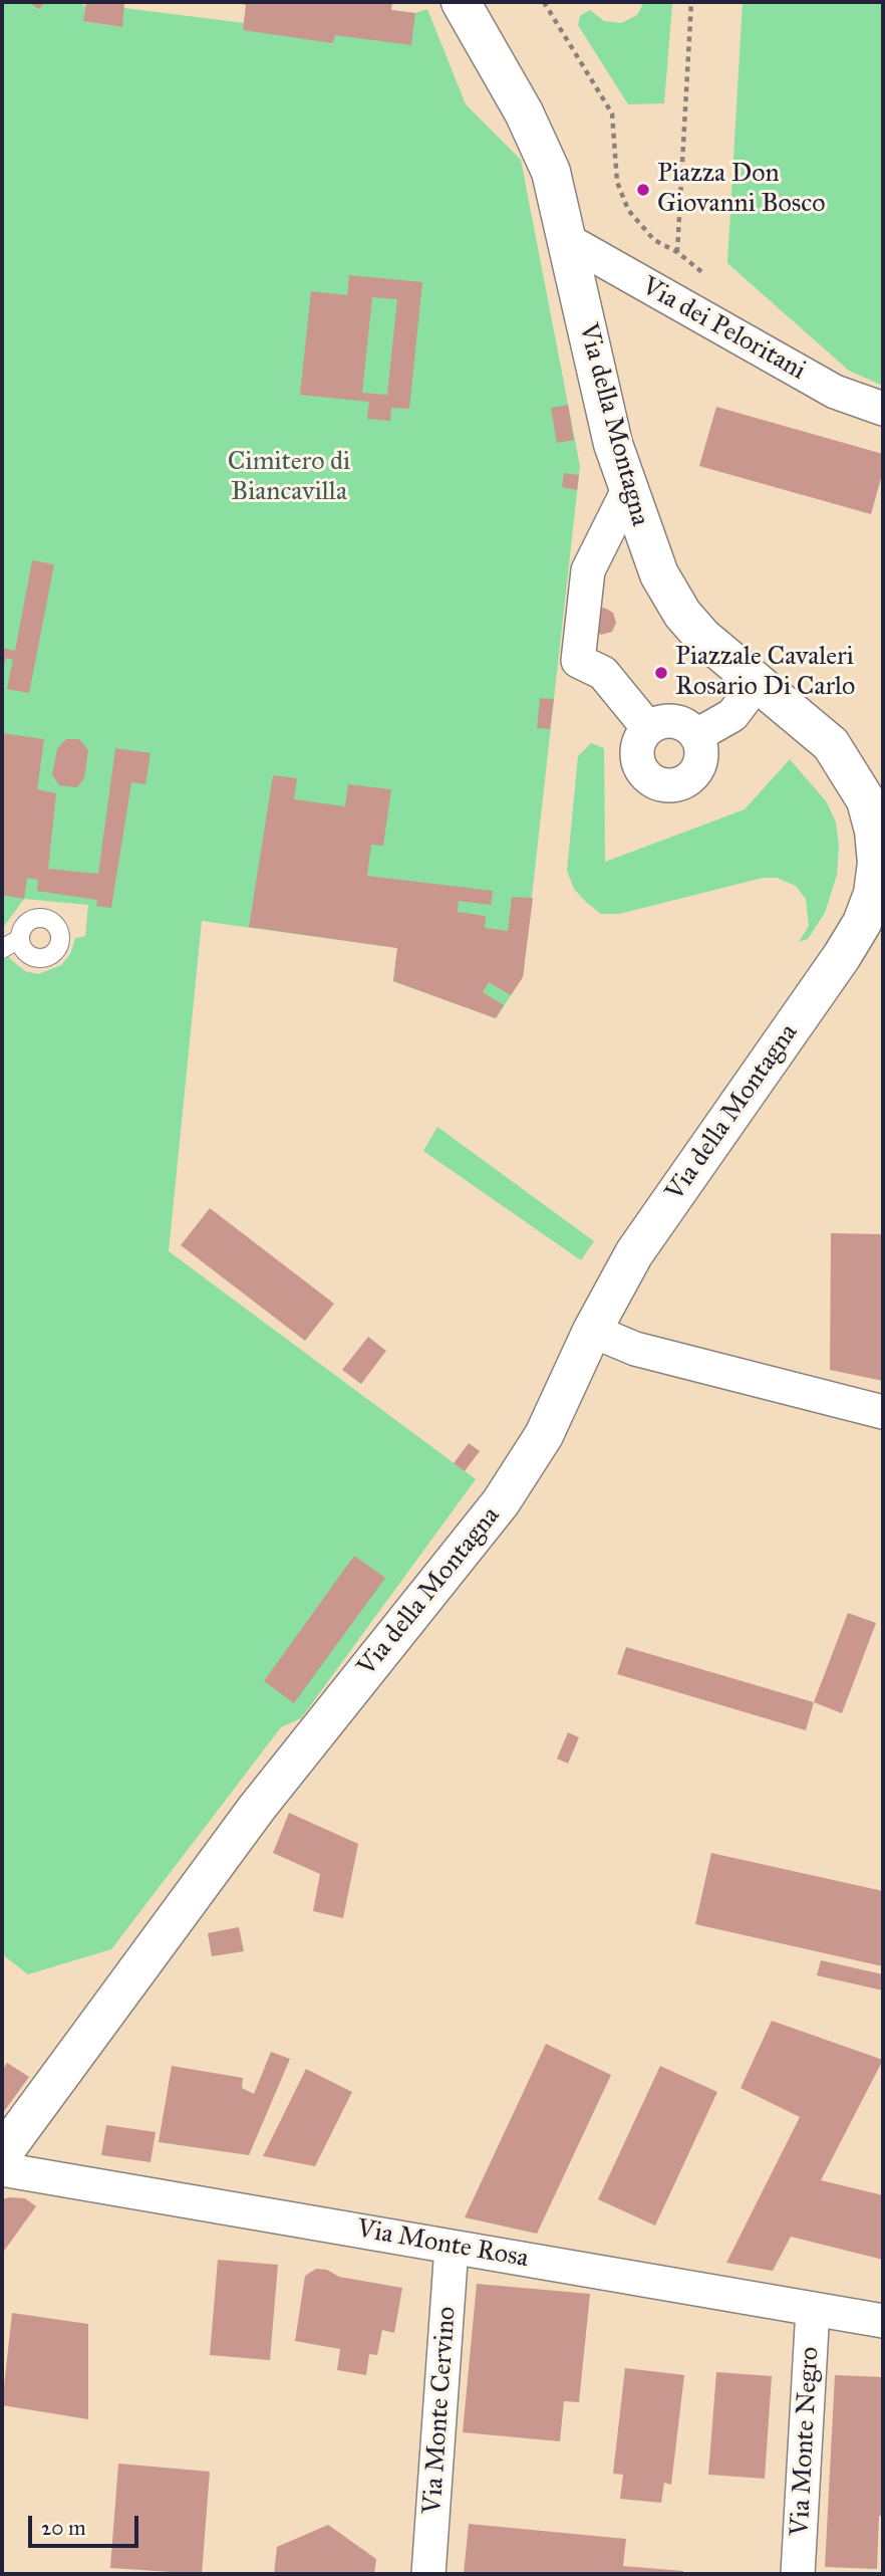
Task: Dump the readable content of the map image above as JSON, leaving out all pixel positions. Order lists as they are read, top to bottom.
{
  "streets": {
    "street": [
      "Via dei Peloritani",
      "Via della Montagna",
      "Via Monte Rosa",
      "Via Monte Cervino",
      "Via Monte Negro"
    ]
  },
  "crossings": [
    ["Via dei Peloritani", "Via della Montagna"],
    ["Via Monte Rosa", "Via Monte Cervino"],
    ["Via Monte Rosa", "Via Monte Negro"]
  ],
  "parks": ["Cimitero di Biancavilla"],
  "places": ["Piazza Don Giovanni Bosco", "Piazzale Cavaleri Rosario Di Carlo"],
  "scale_bar": "20 m"
}
